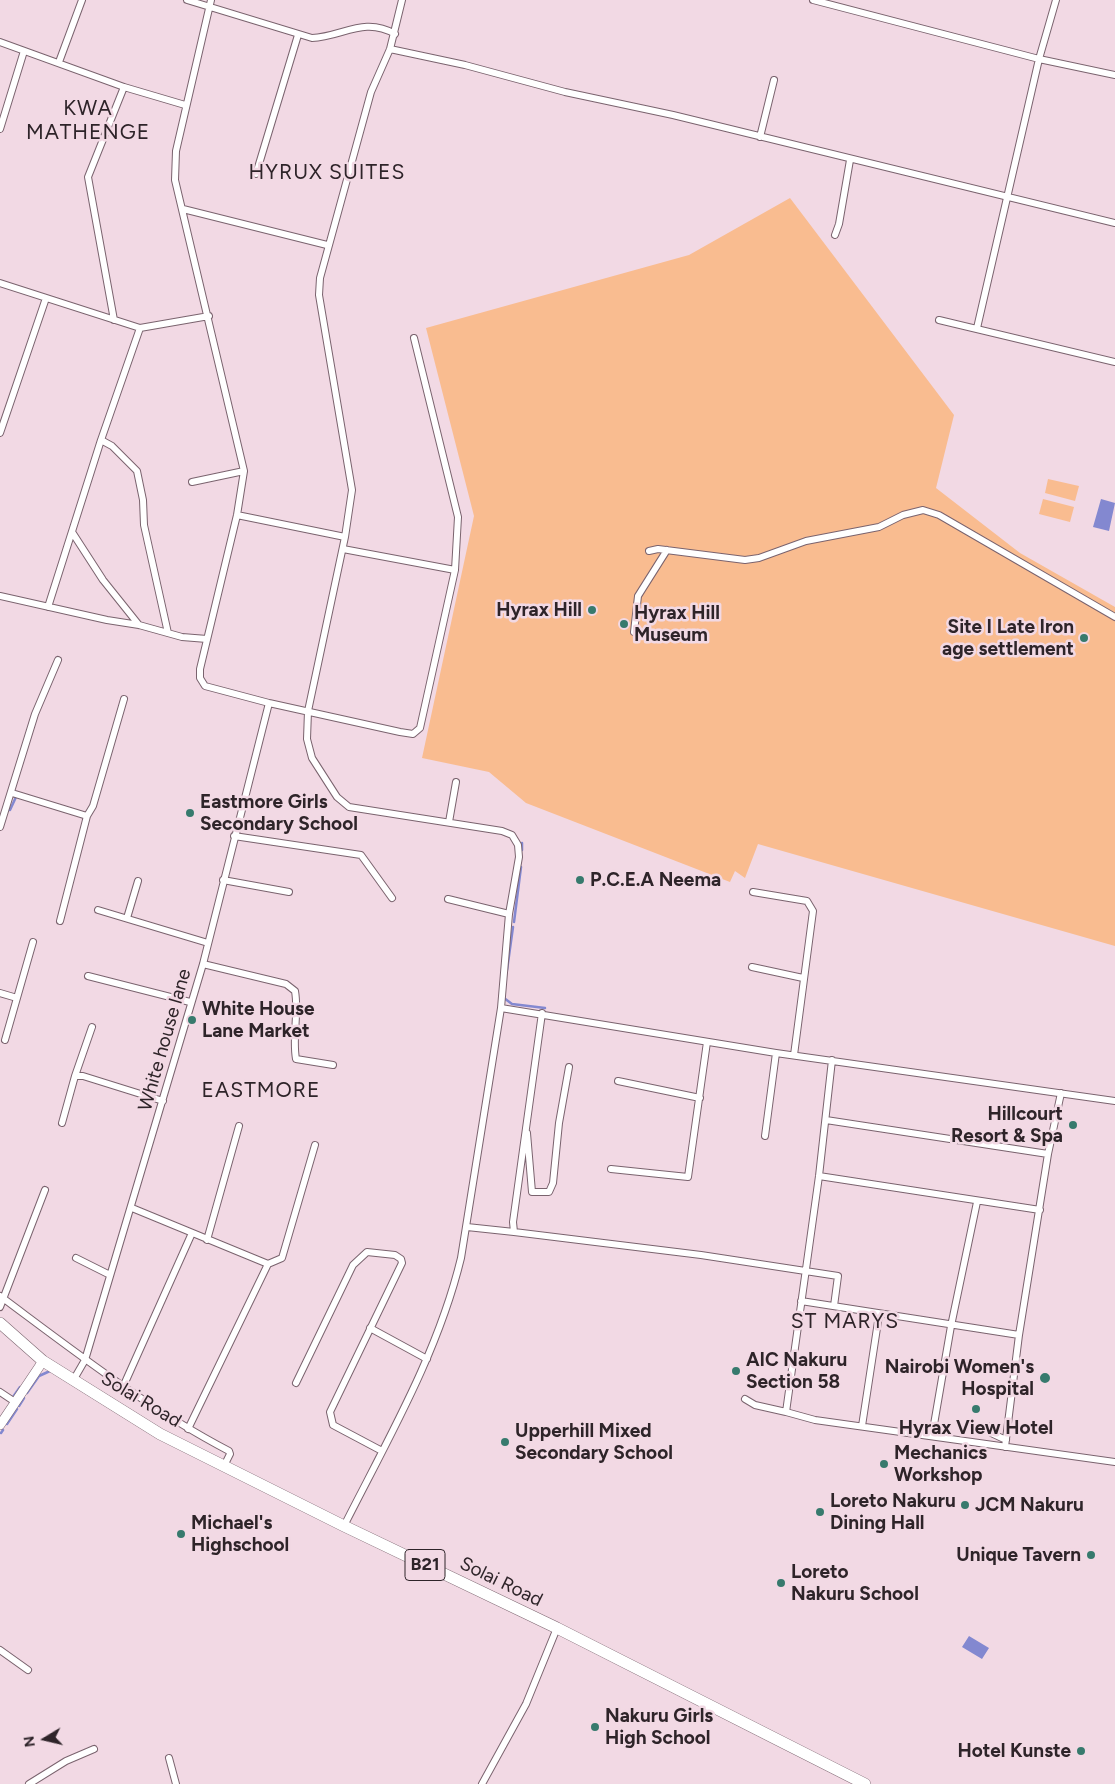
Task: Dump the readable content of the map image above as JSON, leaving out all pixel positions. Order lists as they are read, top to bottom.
{
  "streets": {
    "highway": ["Solai Road", "B21"],
    "street": ["White house lane"]
  },
  "crossings": [
    ["White house lane", "Solai Road"]
  ],
  "districts": [
    "KWA MATHENGE",
    "HYRUX SUITES",
    "EASTMORE",
    "ST MARYS"
  ],
  "places": [
    "Hyrax Hill",
    "Hyrax Hill Museum",
    "Site I Late Iron age settlement",
    "Eastmore Girls Secondary School",
    "P.C.E.A Neema",
    "White House Lane Market",
    "Hillcourt Resort & Spa",
    "AIC Nakuru Section 58",
    "Nairobi Women's Hospital",
    "Hyrax View Hotel",
    "Upperhill Mixed Secondary School",
    "Mechanics Workshop",
    "JCM Nakuru",
    "Loreto Nakuru Dining Hall",
    "Michael's Highschool",
    "Unique Tavern",
    "Loreto Nakuru School",
    "Nakuru Girls High School",
    "Hotel Kunste"
  ],
  "north": "left"
}
